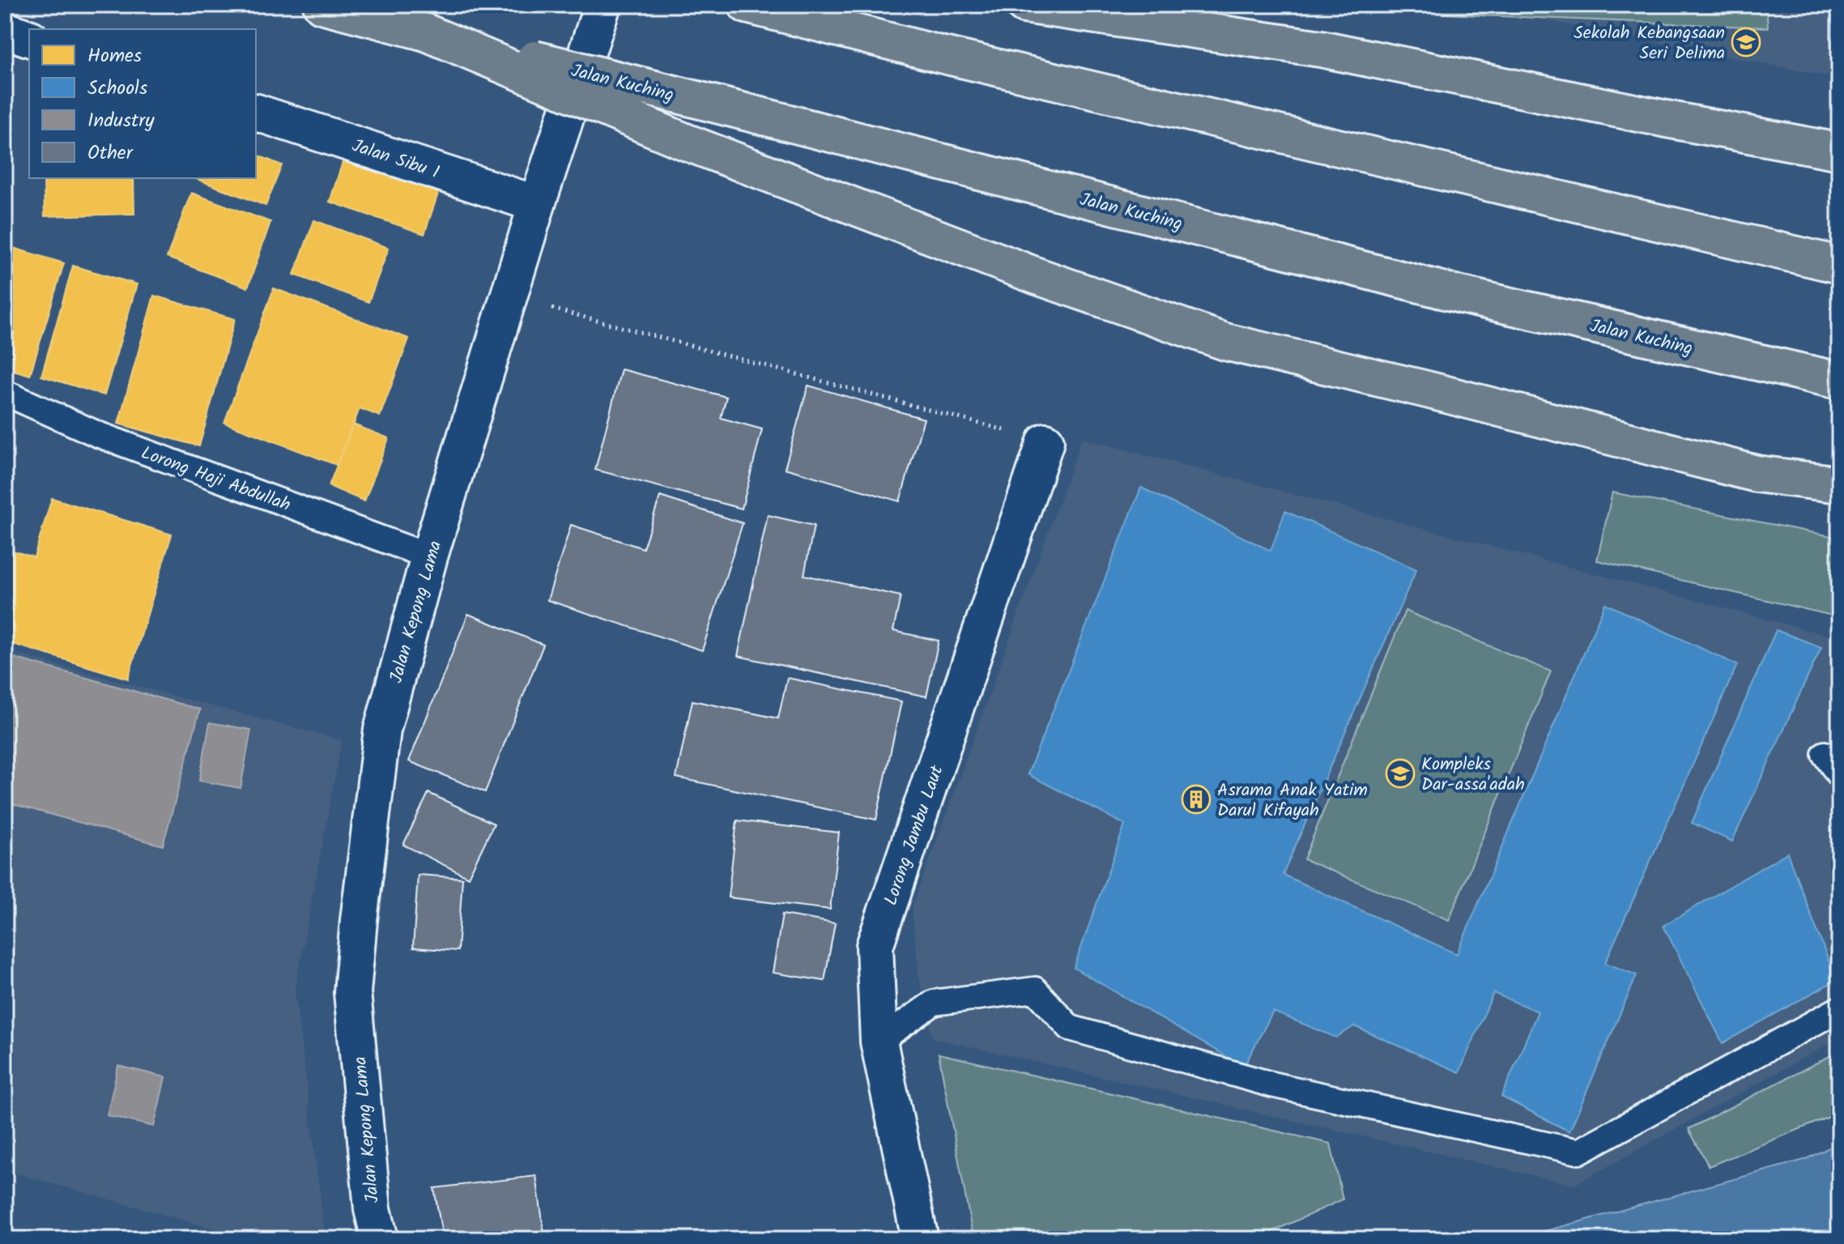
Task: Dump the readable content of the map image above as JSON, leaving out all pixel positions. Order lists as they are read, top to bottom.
{
  "streets": {
    "highway": ["Jalan Kuching"],
    "street": ["Jalan Sibu 1", "Jalan Kepong Lama", "Lorong Jambu Laut"],
    "lane": ["Lorong Haji Abdullah"]
  },
  "crossings": [
    ["Jalan Sibu 1", "Jalan Kepong Lama"],
    ["Lorong Haji Abdullah", "Jalan Kepong Lama"]
  ],
  "places": {
    "school or university": ["Sekolah Kebangsaan Seri Delima", "Kompleks Dar-assa'adah"],
    "building": ["Asrama Anak Yatim Darul Kifayah"]
  },
  "legend": [
    "Homes",
    "Schools",
    "Industry",
    "Other"
  ]
}
